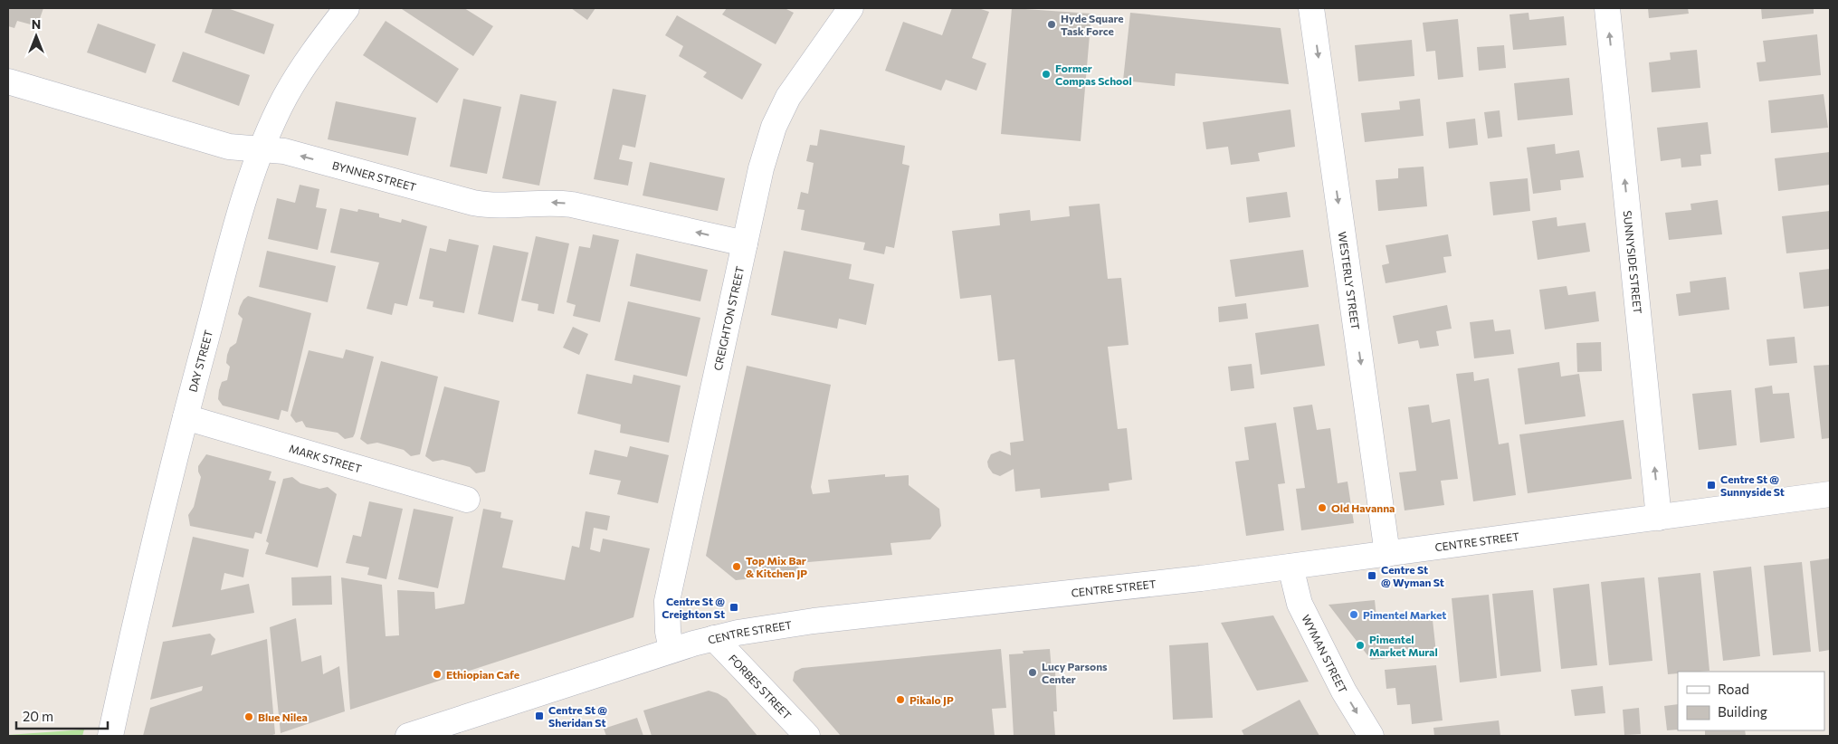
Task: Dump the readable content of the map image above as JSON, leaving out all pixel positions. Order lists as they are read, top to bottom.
{
  "streets": {
    "street": [
      "BYNNER STREET",
      "SUNNYSIDE STREET",
      "WESTERLY STREET",
      "CREIGHTON STREET",
      "DAY STREET",
      "MARK STREET",
      "CENTRE STREET",
      "WYMAN STREET",
      "FORBES STREET"
    ]
  },
  "crossings": [
    ["BYNNER STREET", "CREIGHTON STREET"],
    ["BYNNER STREET", "DAY STREET"],
    ["SUNNYSIDE STREET", "CENTRE STREET"],
    ["WESTERLY STREET", "CENTRE STREET"],
    ["CREIGHTON STREET", "CENTRE STREET"],
    ["DAY STREET", "MARK STREET"],
    ["CENTRE STREET", "WYMAN STREET"],
    ["CENTRE STREET", "FORBES STREET"]
  ],
  "one_way": [
    "BYNNER STREET",
    "SUNNYSIDE STREET",
    "WESTERLY STREET",
    "WYMAN STREET"
  ],
  "places": {
    "other": [
      "Hyde Square Task Force",
      "Former Compas School",
      "Old Havanna",
      "Top Mix Bar & Kitchen JP",
      "Pimentel Market",
      "Pimentel Market Mural",
      "Lucy Parsons Center",
      "Ethiopian Cafe",
      "Pikalo JP",
      "Blue Nilea"
    ],
    "transit": [
      "Centre St @ Sunnyside St",
      "Centre St @ Wyman St",
      "Centre St @ Creighton St",
      "Centre St @ Sheridan St"
    ]
  },
  "legend": ["Road", "Building"],
  "scale_bar": "20 m",
  "north": "top"
}
